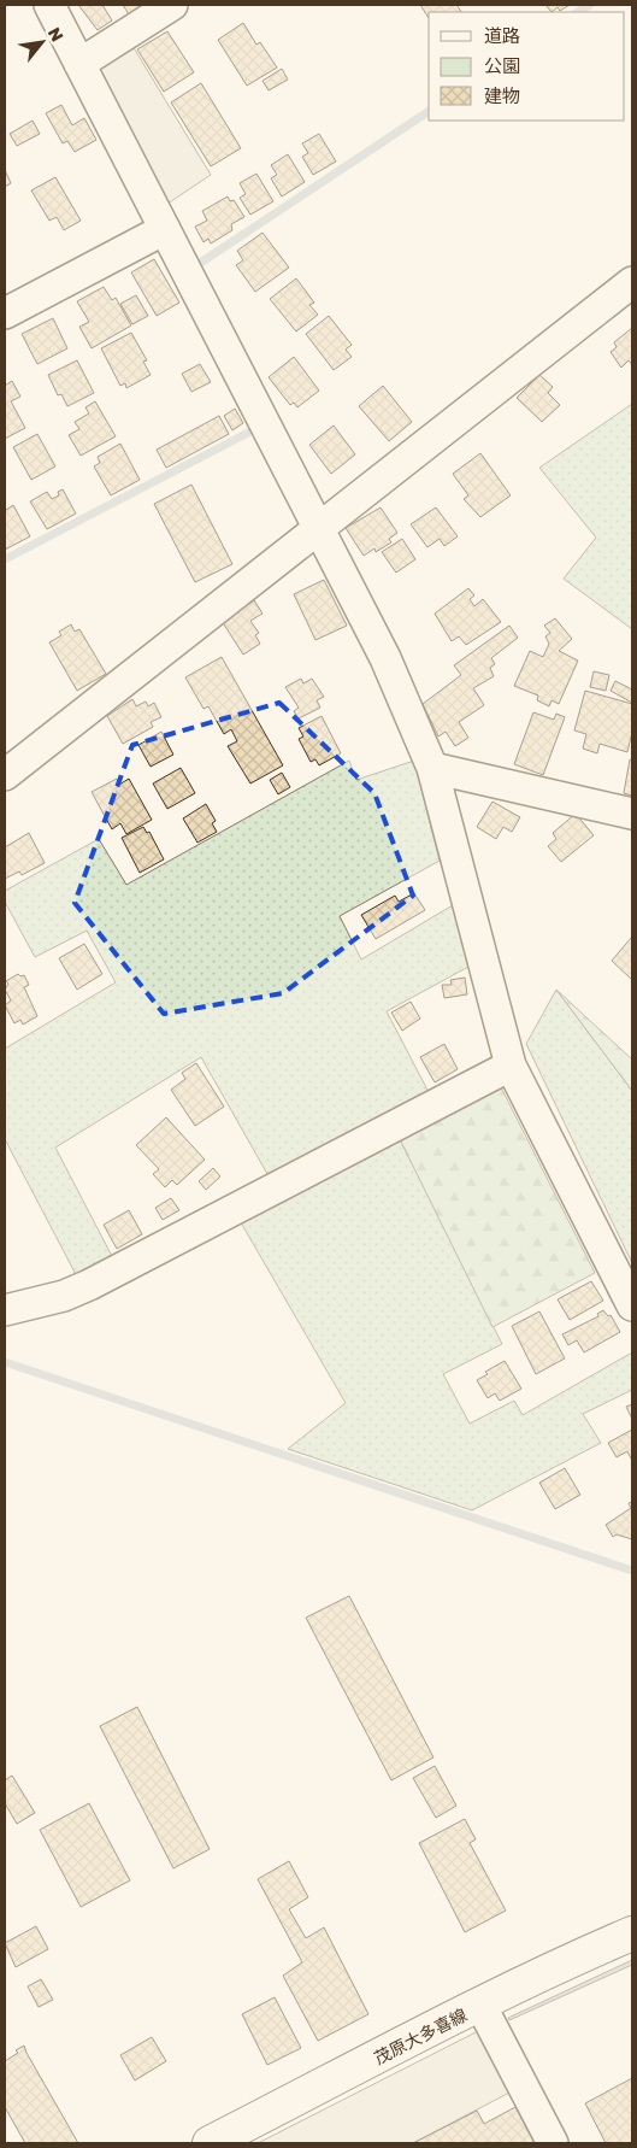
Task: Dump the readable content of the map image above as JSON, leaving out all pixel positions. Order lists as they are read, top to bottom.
{
  "streets": {
    "main road": ["茂原大多喜線"]
  },
  "legend": ["道路", "公園", "建物"],
  "north": "top right"
}
